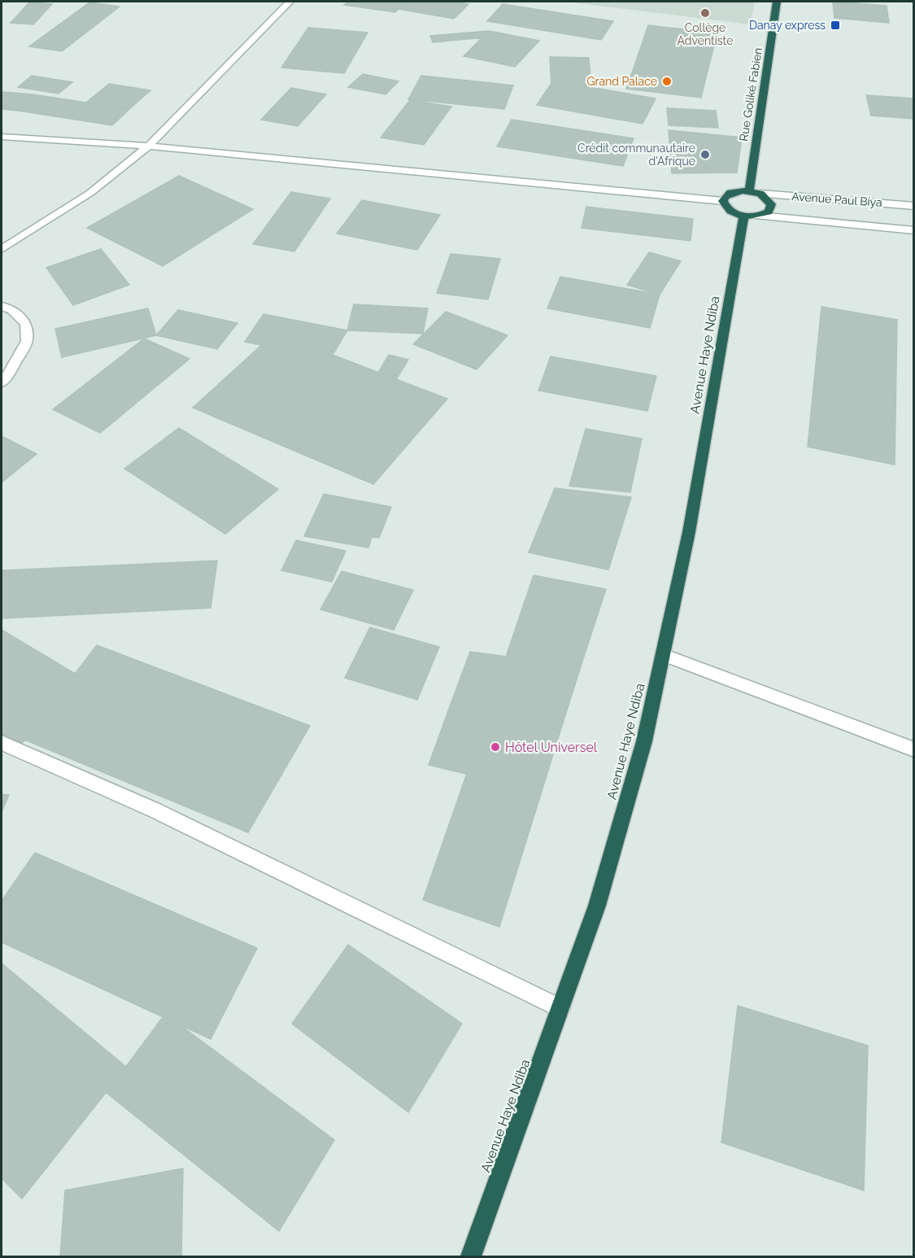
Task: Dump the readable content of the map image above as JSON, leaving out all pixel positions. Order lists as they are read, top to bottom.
{
  "streets": {
    "highway": ["Rue Goliké Fabien", "Avenue Haye Ndiba"],
    "street": ["Avenue Paul Biya"]
  },
  "places": {
    "other": [
      "Collège Adventiste",
      "Grand Palace",
      "Crédit communautaire d'Afrique",
      "Hôtel Universel"
    ],
    "transit": ["Danay express"]
  }
}
